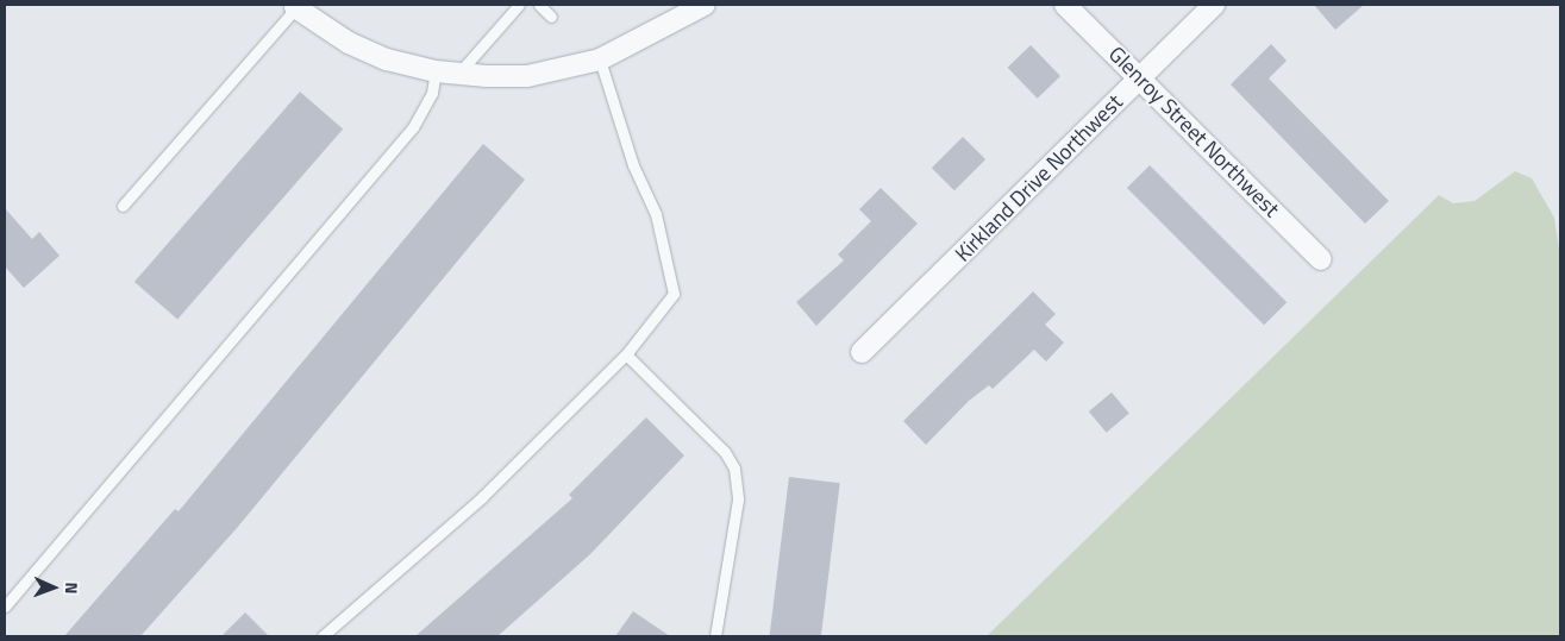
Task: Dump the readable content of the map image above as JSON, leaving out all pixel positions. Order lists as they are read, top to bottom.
{
  "streets": {
    "street": ["Glenroy Street Northwest", "Kirkland Drive Northwest"]
  },
  "crossings": [
    ["Glenroy Street Northwest", "Kirkland Drive Northwest"]
  ],
  "north": "right"
}
